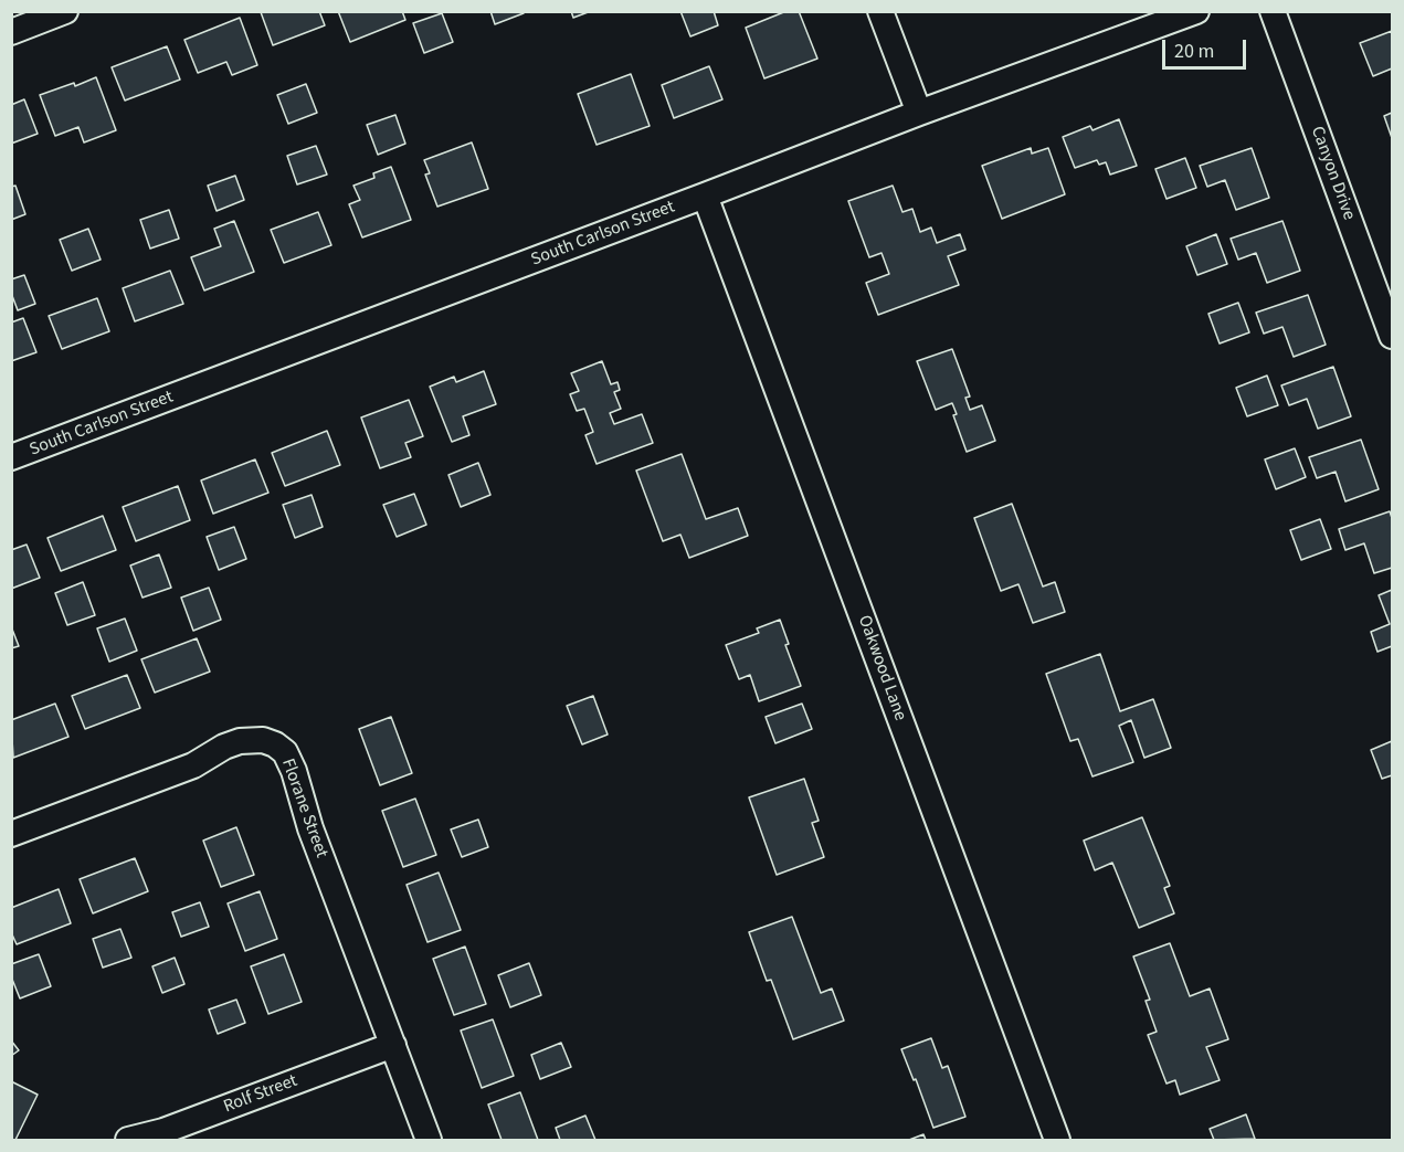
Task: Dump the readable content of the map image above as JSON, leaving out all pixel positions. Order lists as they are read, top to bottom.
{
  "streets": {
    "street": [
      "Canyon Drive",
      "South Carlson Street",
      "Oakwood Lane",
      "Florane Street",
      "Rolf Street"
    ]
  },
  "crossings": [
    ["South Carlson Street", "Oakwood Lane"],
    ["Florane Street", "Rolf Street"]
  ],
  "scale_bar": "20 m"
}
